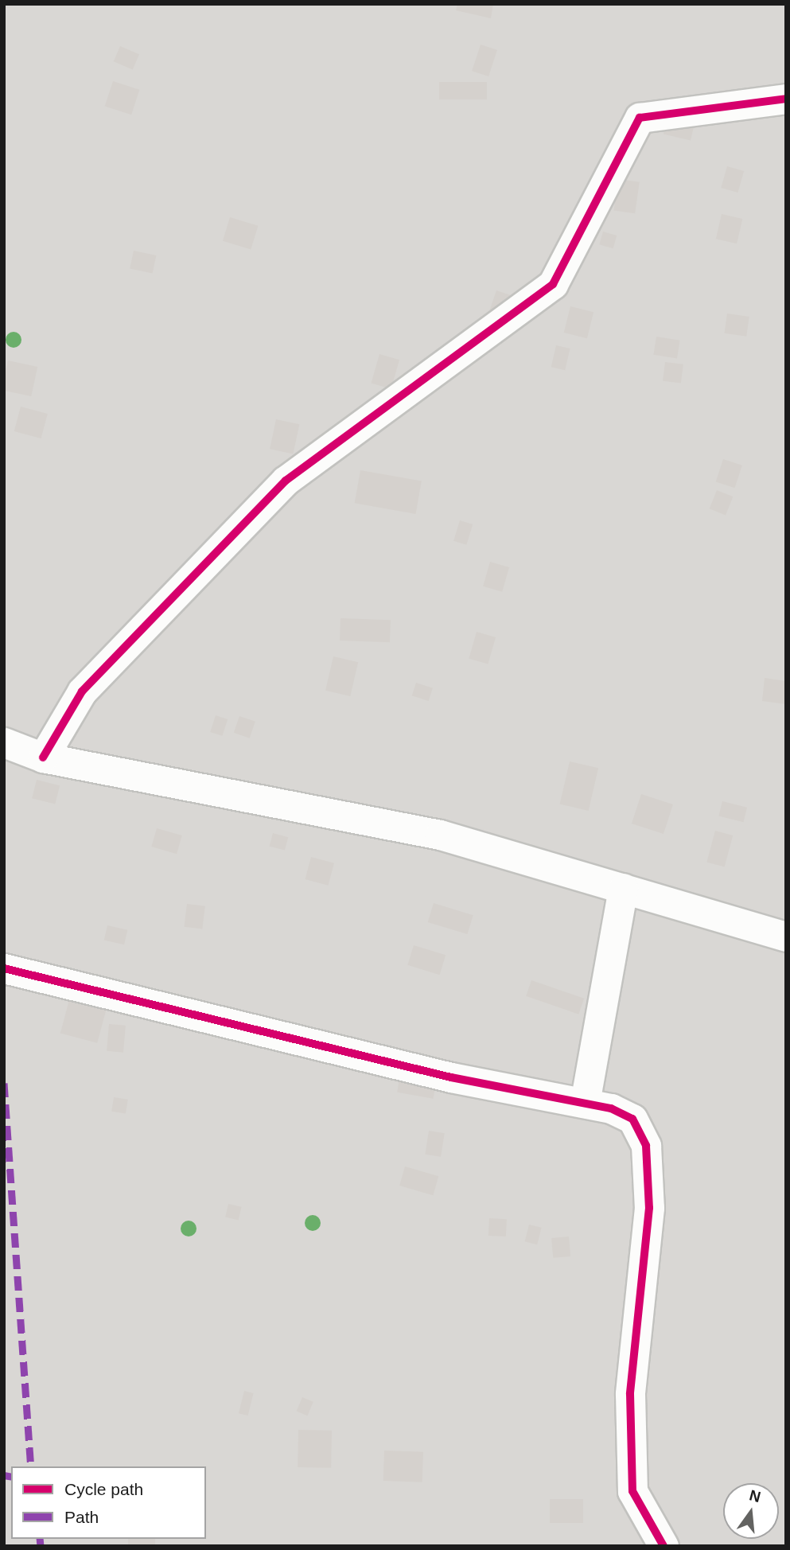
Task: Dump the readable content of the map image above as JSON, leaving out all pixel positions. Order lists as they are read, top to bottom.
{
  "legend": ["Cycle path", "Path"],
  "north": "top"
}
